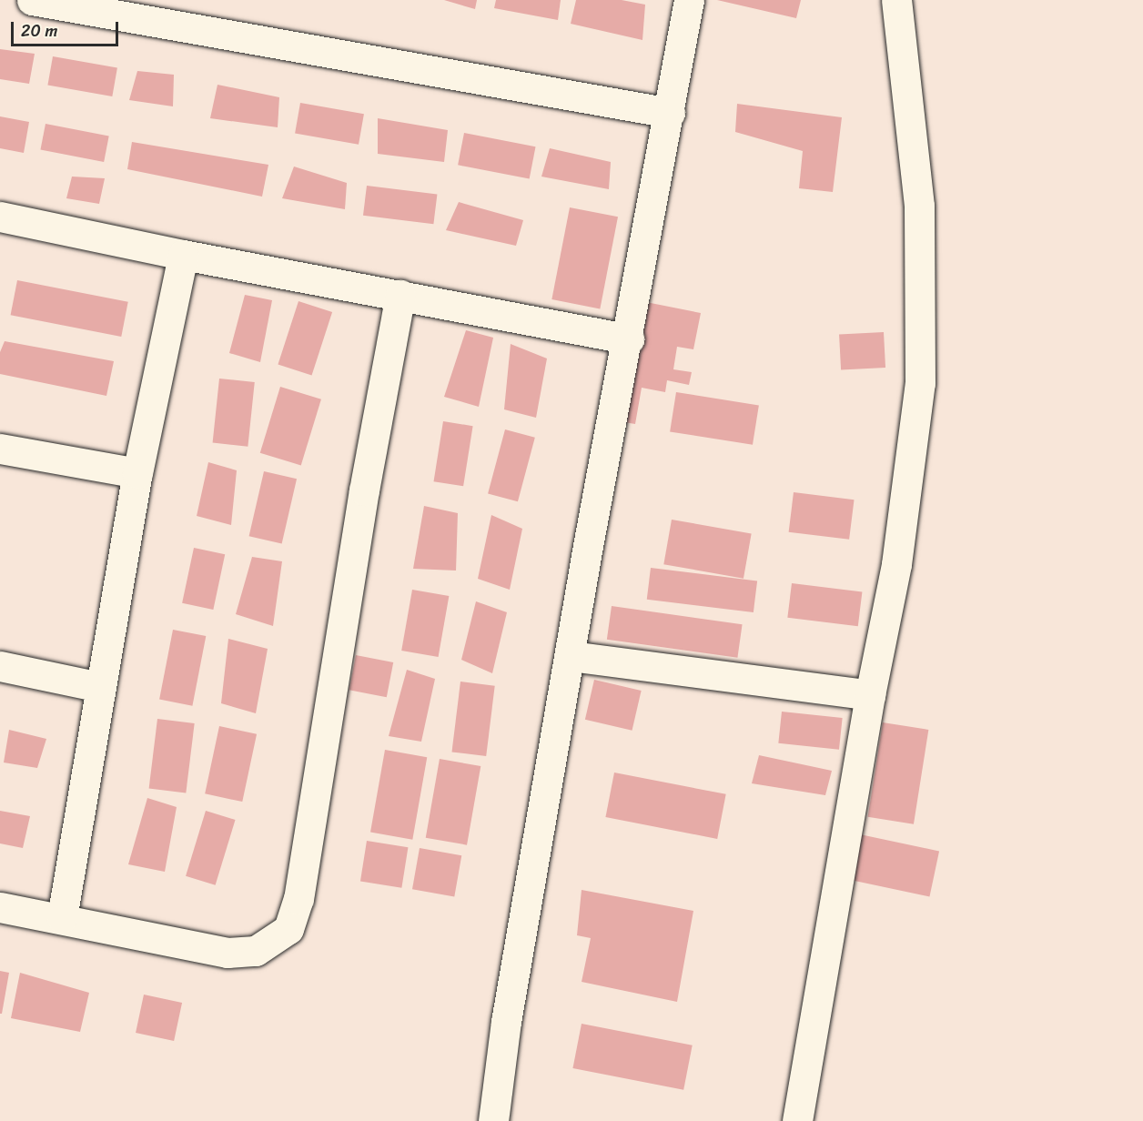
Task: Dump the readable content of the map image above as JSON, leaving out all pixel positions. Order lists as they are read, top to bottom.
{
  "scale_bar": "20 m"
}
